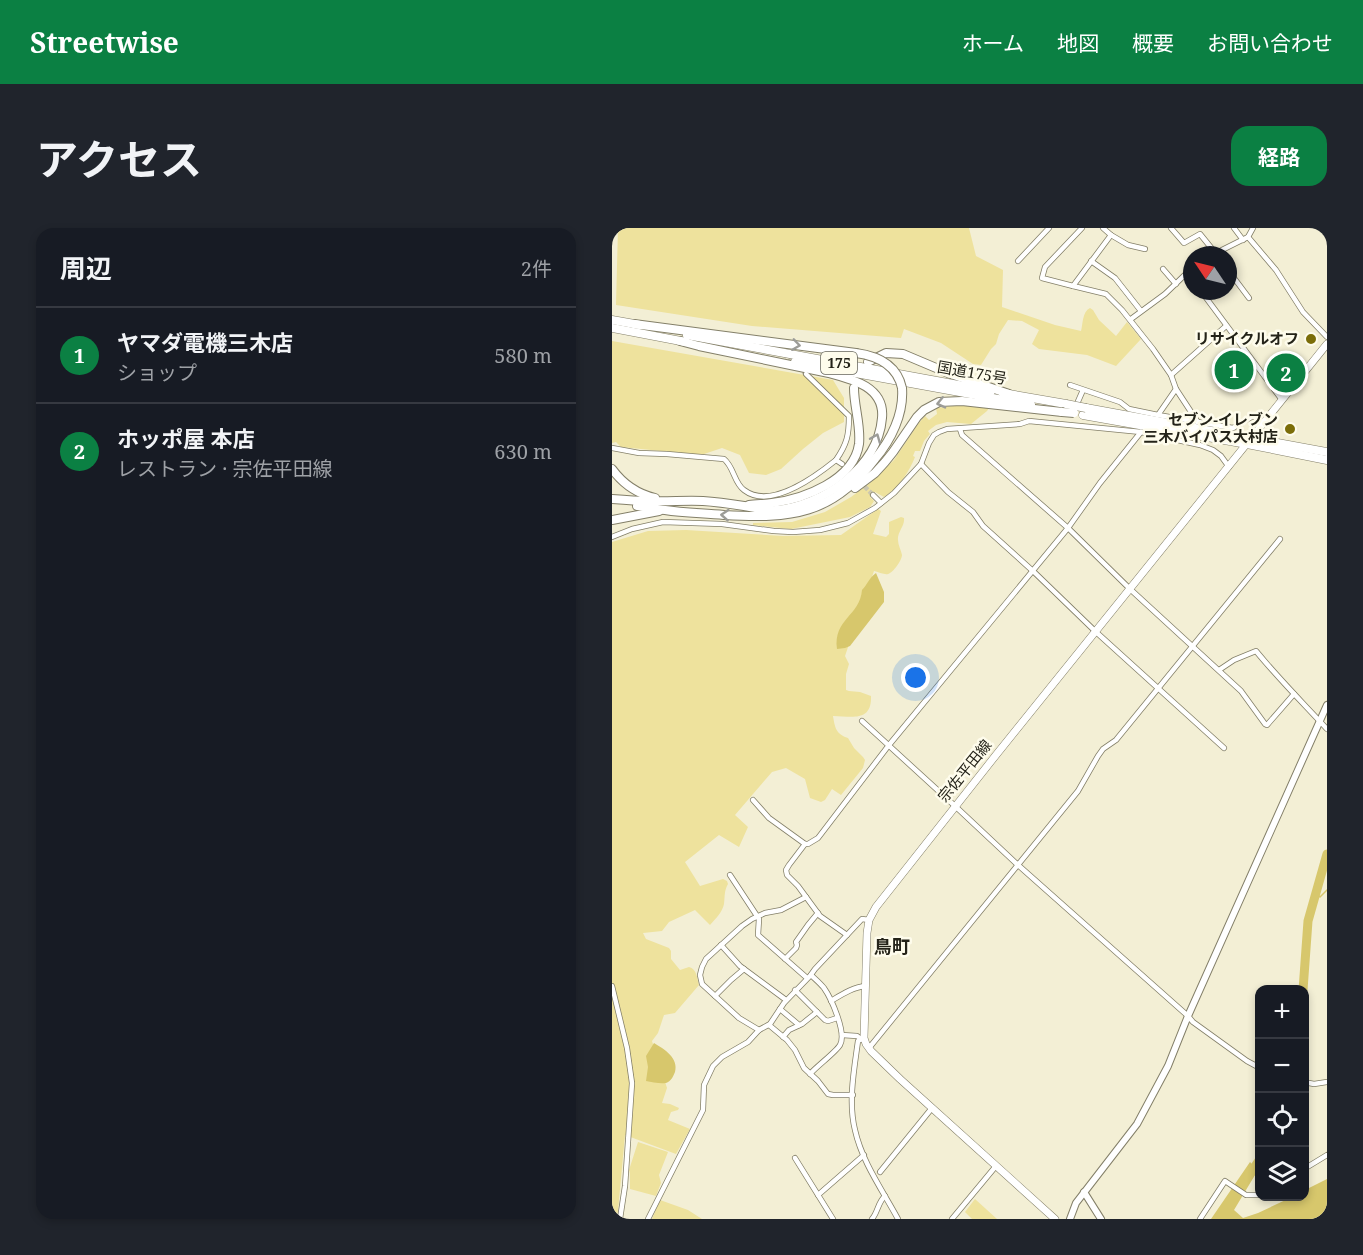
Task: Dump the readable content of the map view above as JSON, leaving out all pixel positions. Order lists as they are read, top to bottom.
{
  "streets": {
    "highway": ["175", "国道175号"],
    "main road": ["宗佐平田線"]
  },
  "crossings": [
    ["175", "国道175号"],
    ["国道175号", "宗佐平田線"]
  ],
  "districts": ["鳥町"],
  "places": ["リサイクルオフ", "セブン-イレブン 三木バイパス大村店"],
  "north": "top left",
  "page": {
    "header": "Streetwise",
    "nav": [
      "ホーム",
      "地図",
      "概要",
      "お問い合わせ"
    ],
    "title": "アクセス",
    "buttons": "経路",
    "heading": ["周辺", "2件"],
    "list": [
      {
        "mark": "1",
        "name": "ヤマダ電機三木店",
        "note": "ショップ",
        "value": "580 m"
      },
      {
        "mark": "2",
        "name": "ホッポ屋 本店",
        "note": "レストラン · 宗佐平田線",
        "value": "630 m"
      }
    ],
    "pins": ["1", "2"],
    "map_buttons": ["+", "−"]
  }
}
